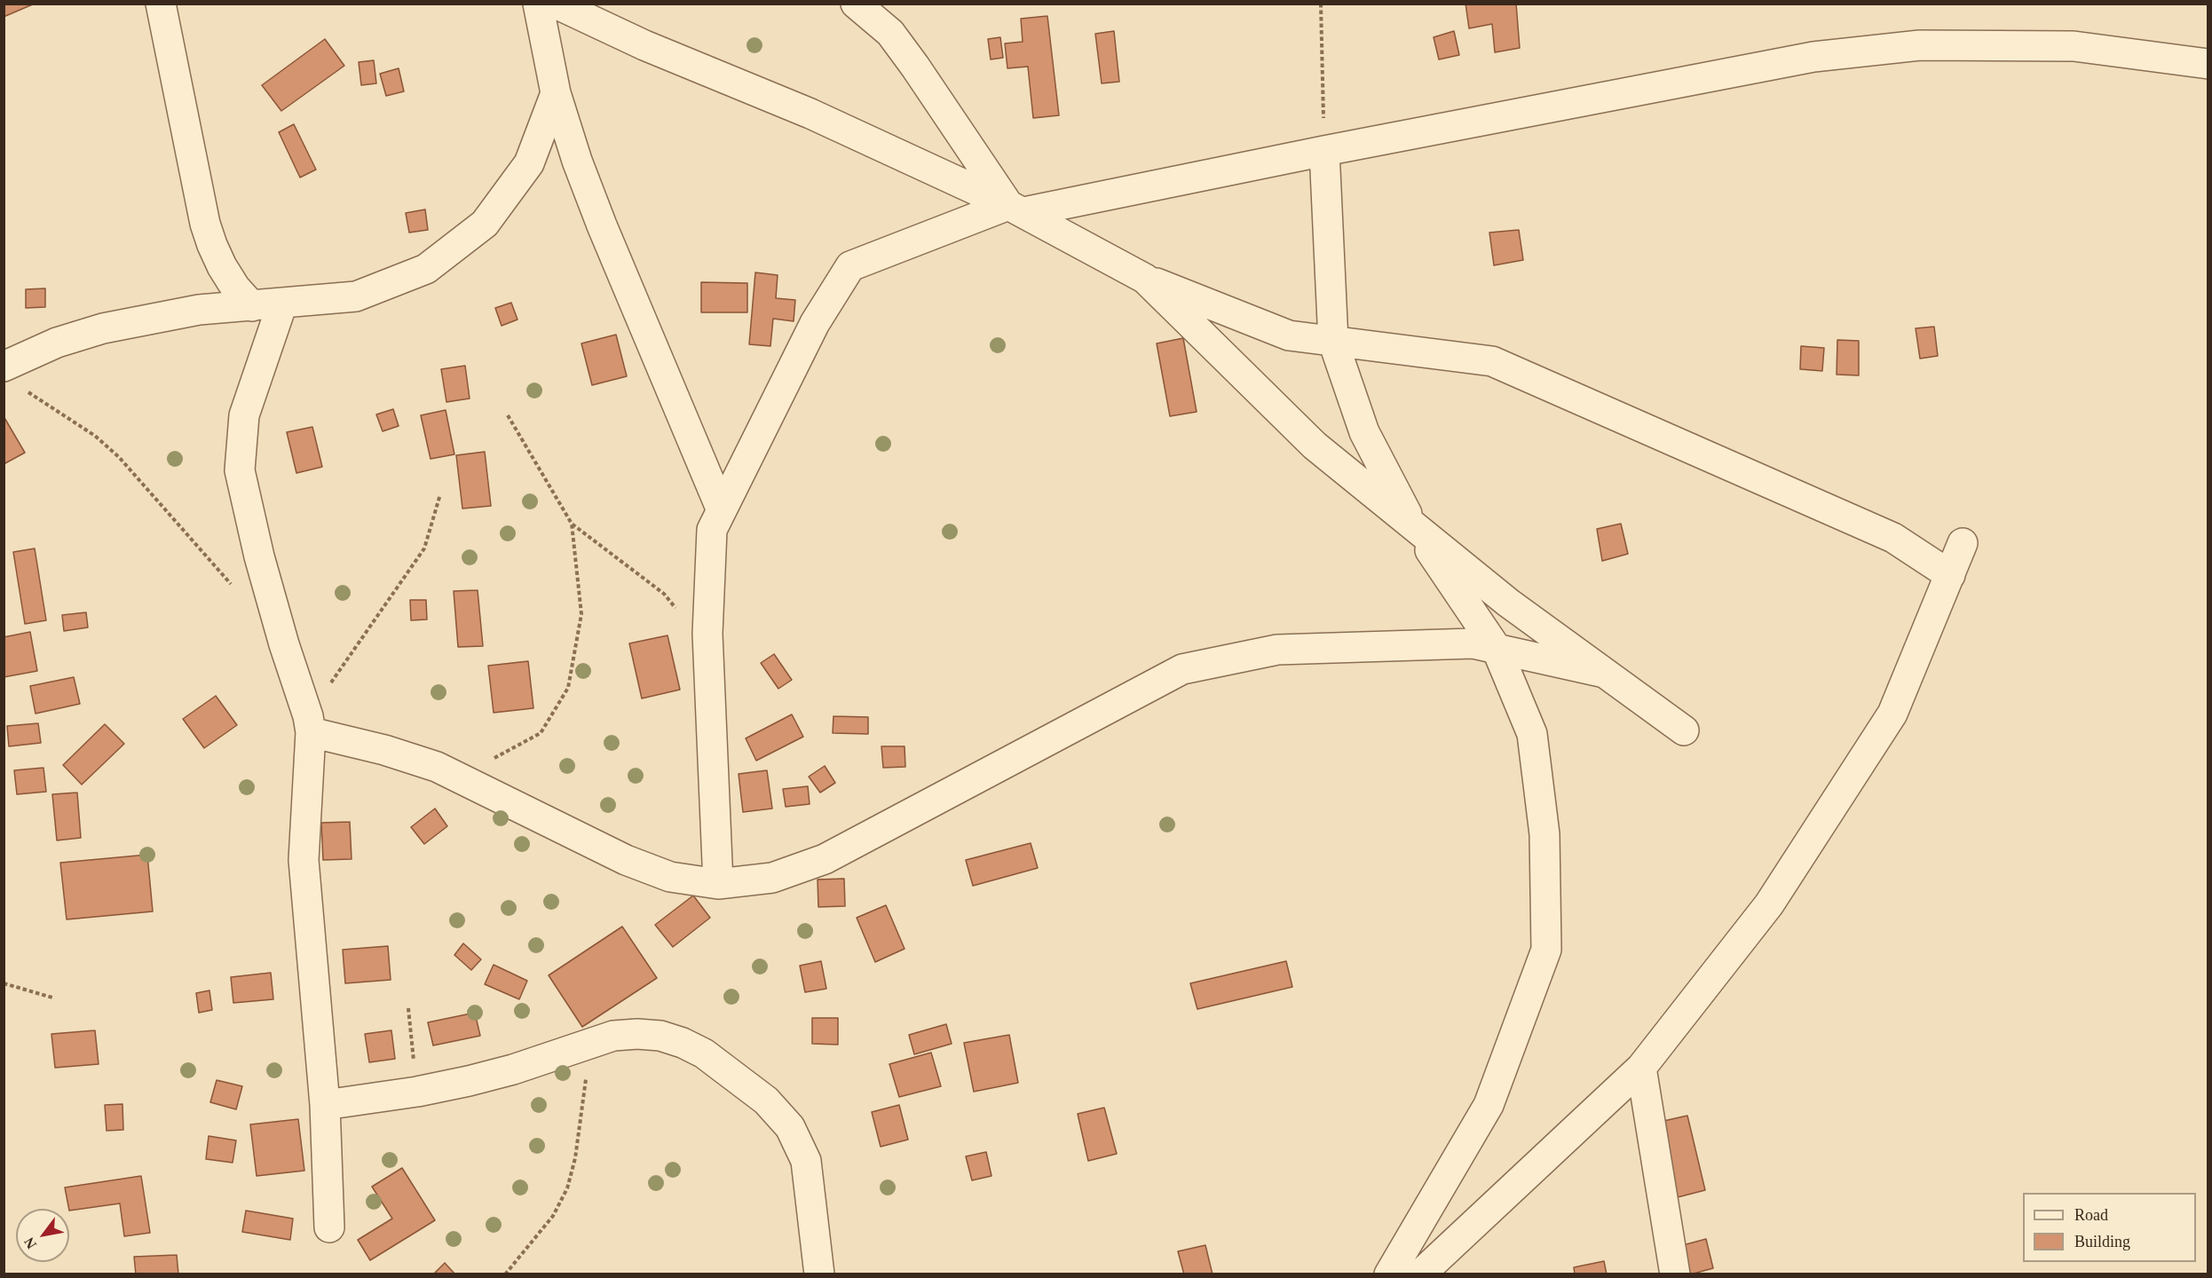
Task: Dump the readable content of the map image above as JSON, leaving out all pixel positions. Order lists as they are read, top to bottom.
{
  "legend": ["Road", "Building"],
  "north": "bottom left"
}
